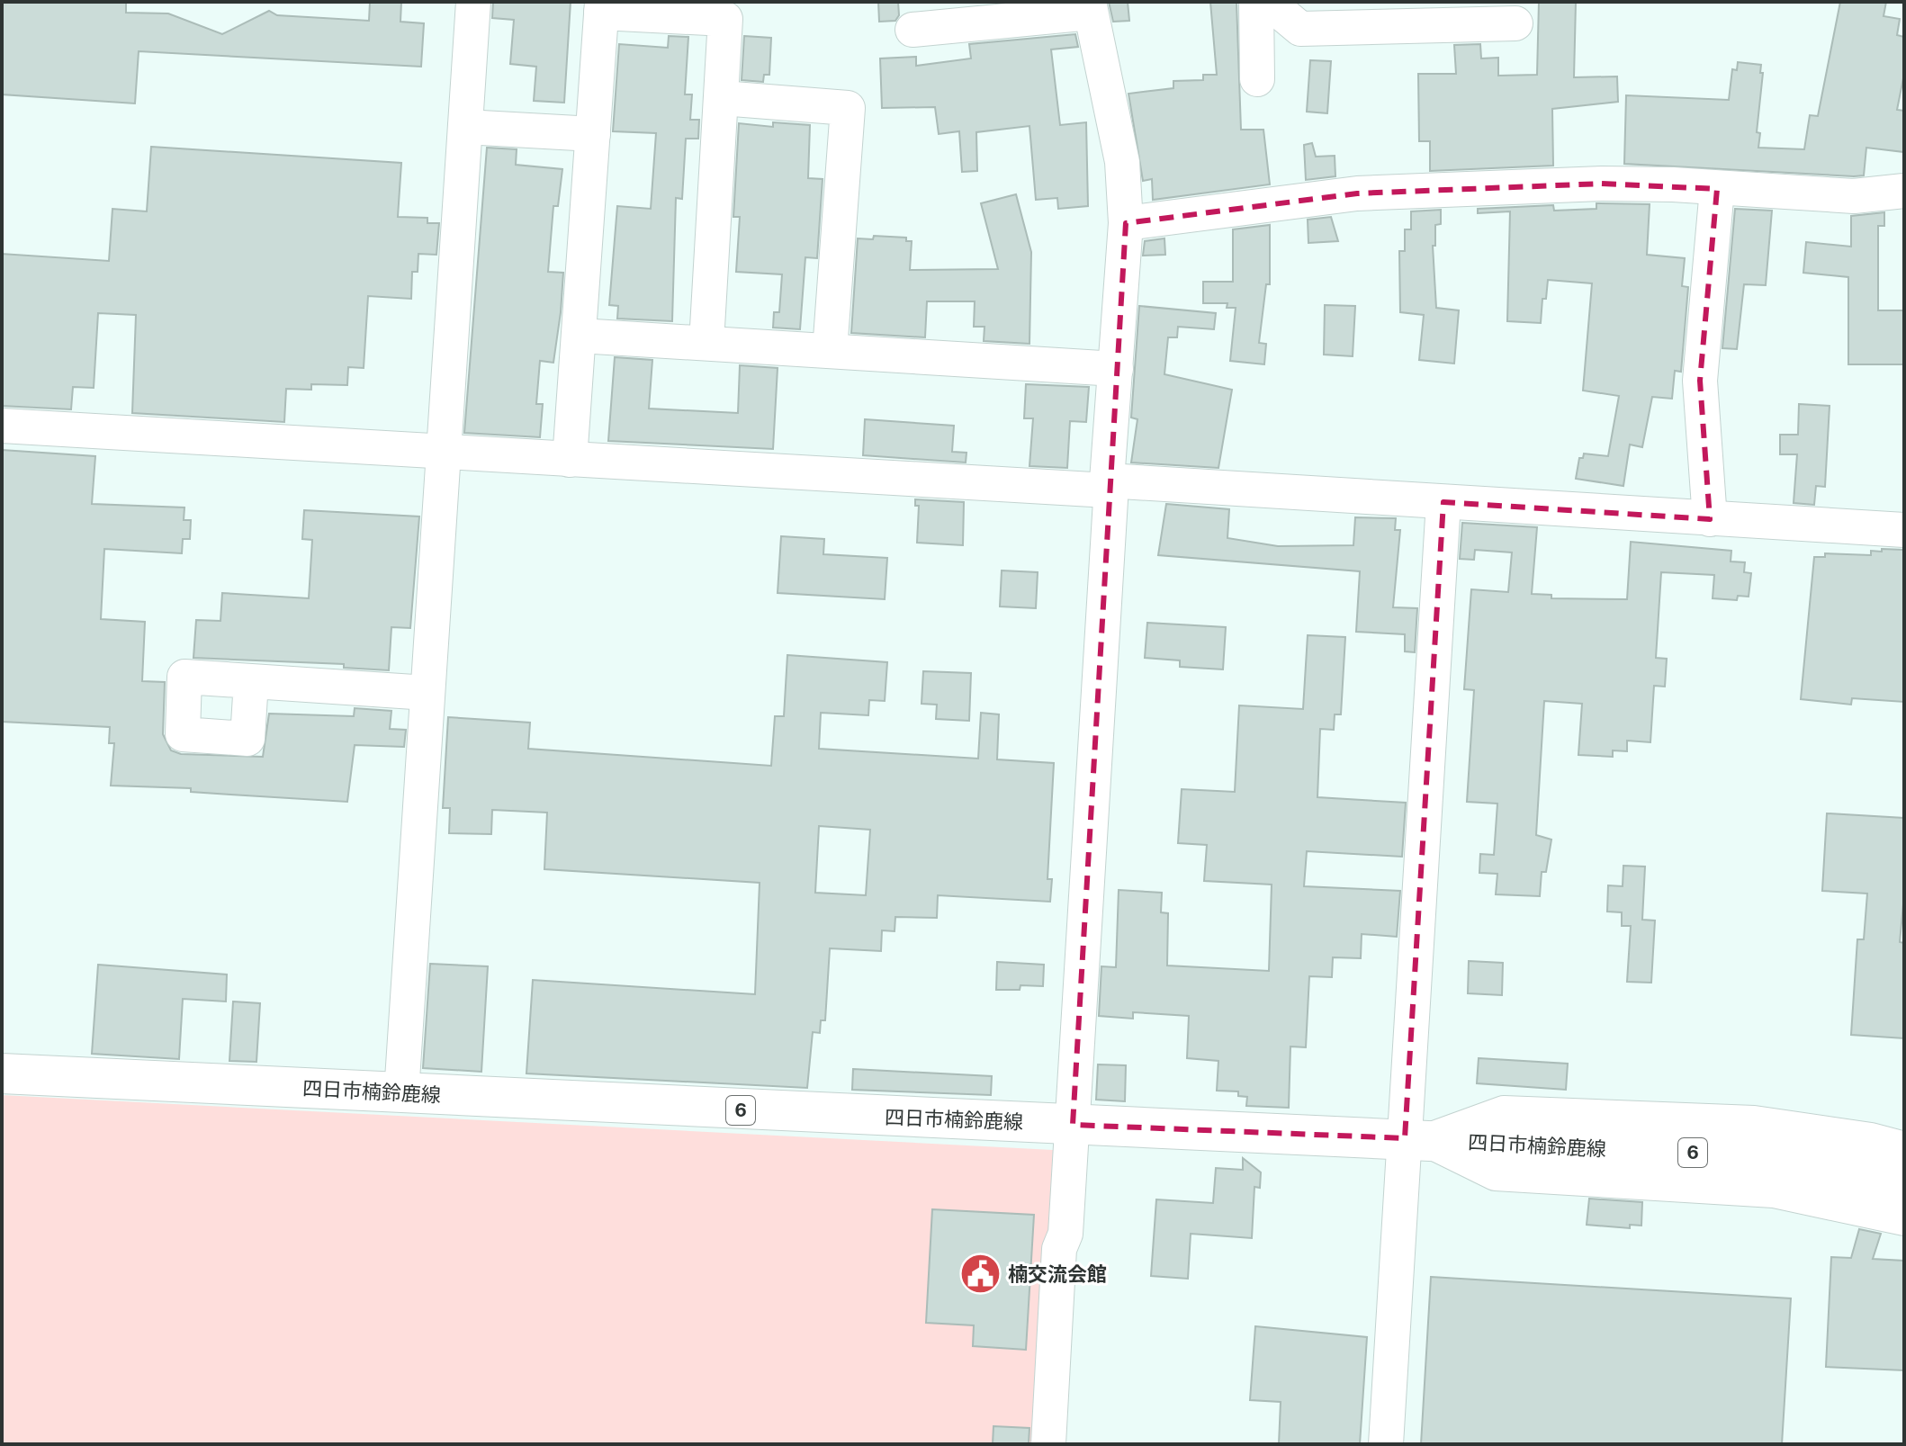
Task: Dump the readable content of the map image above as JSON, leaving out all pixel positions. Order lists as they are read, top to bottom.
{
  "streets": {
    "main road": ["四日市楠鈴鹿線", "6"]
  },
  "places": {
    "public building": ["楠交流会館"]
  }
}
